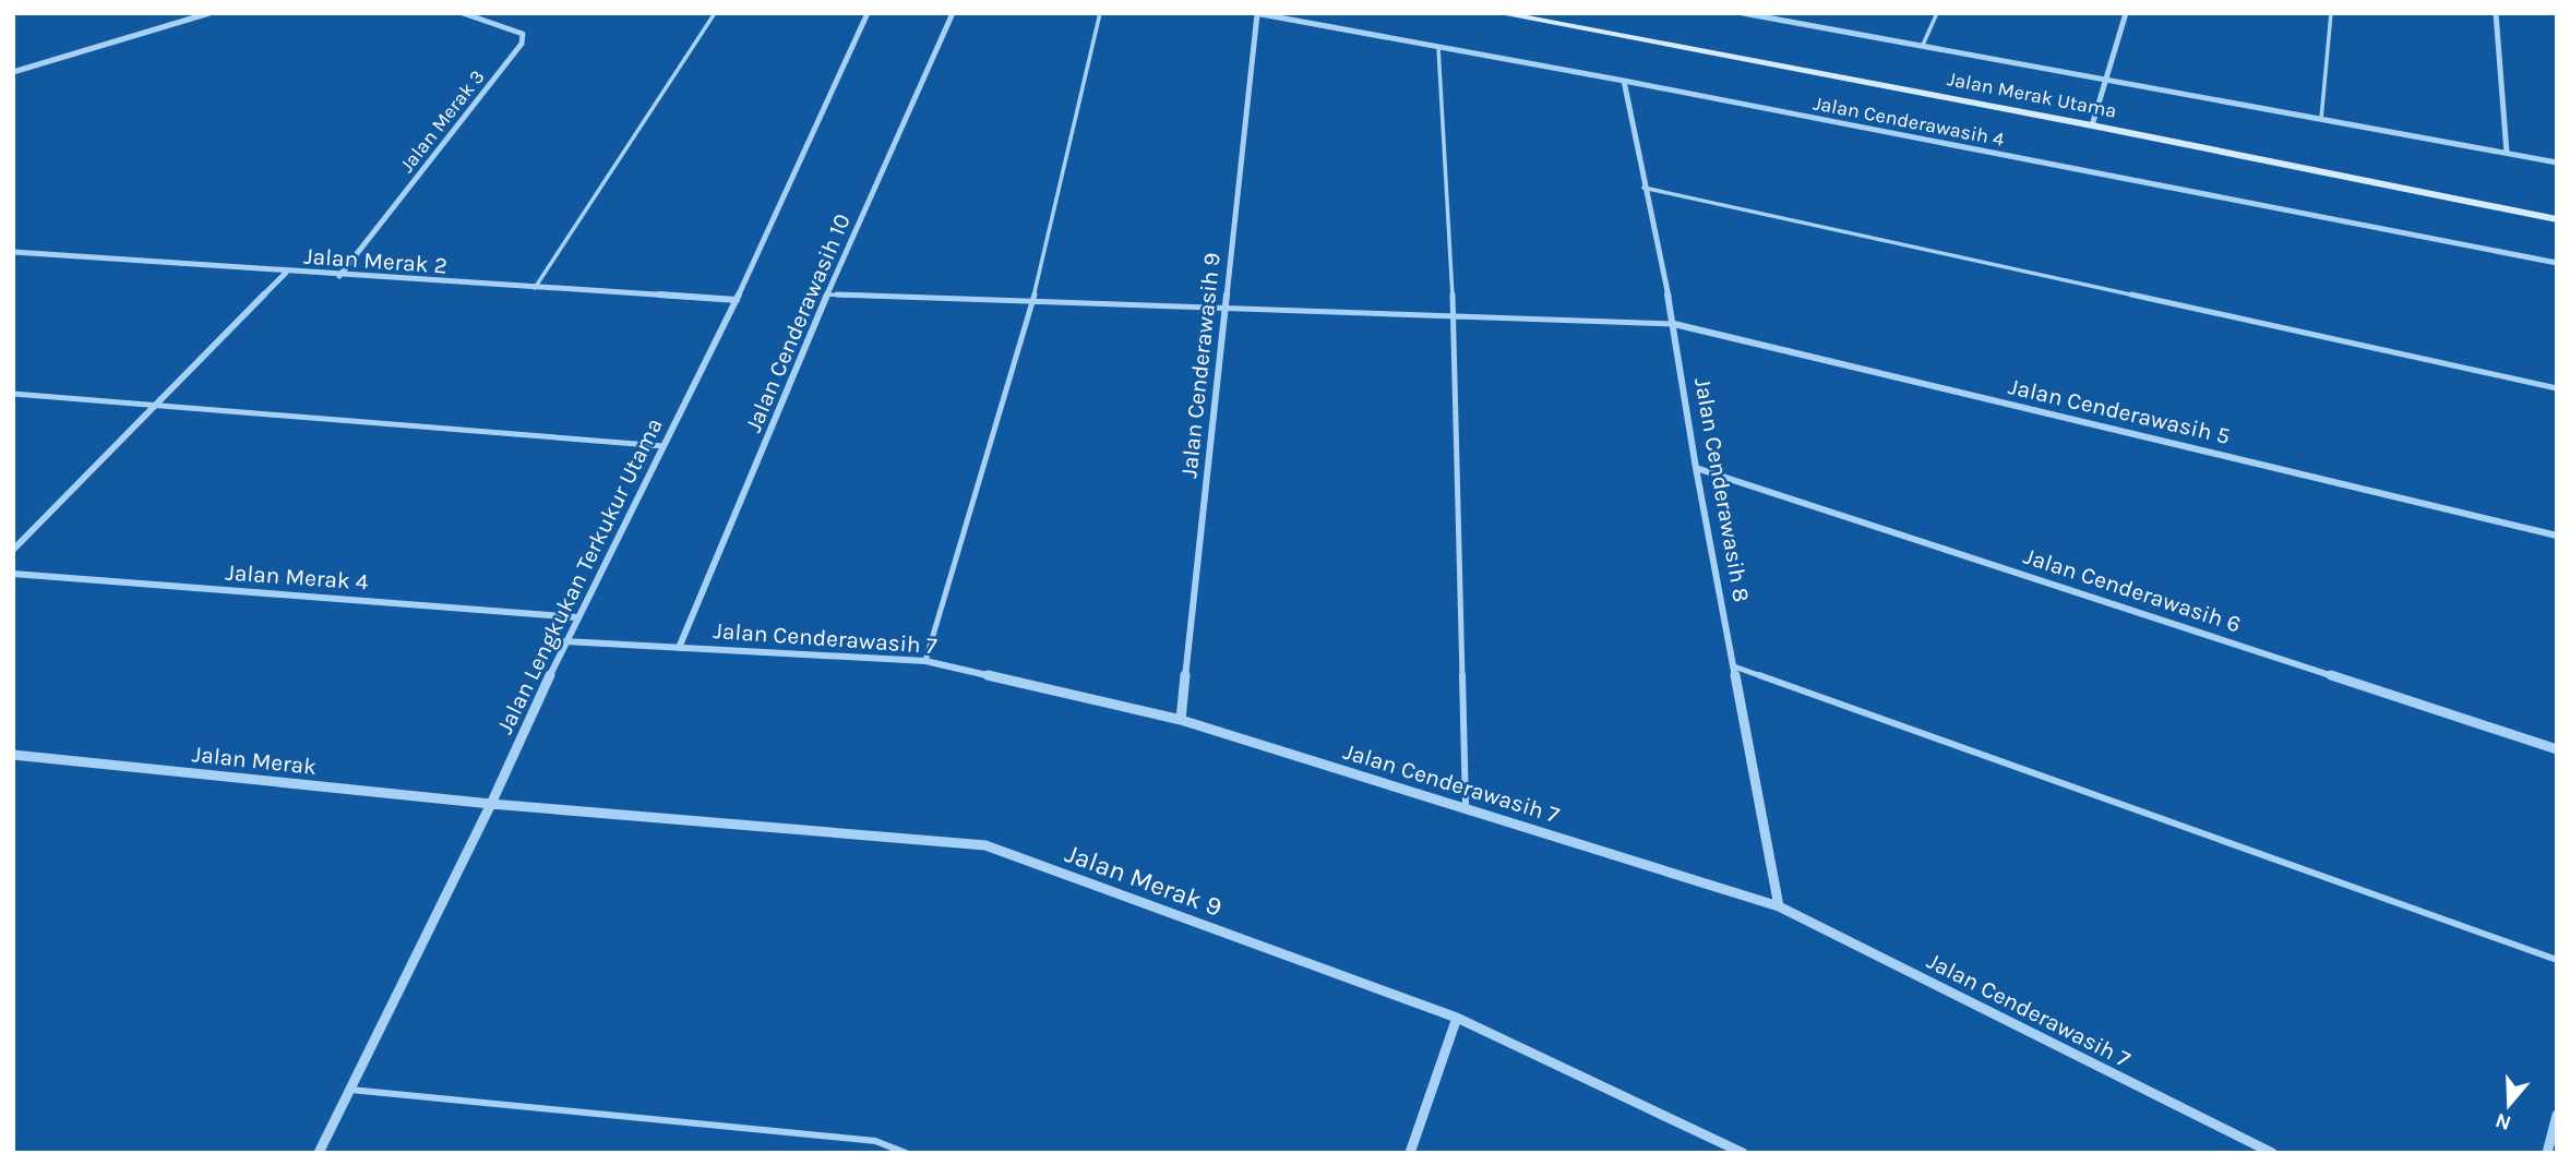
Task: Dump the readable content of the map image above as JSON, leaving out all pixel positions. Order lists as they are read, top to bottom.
{
  "streets": {
    "street": [
      "Jalan Merak Utama",
      "Jalan Merak 3",
      "Jalan Cenderawasih 4",
      "Jalan Merak 2",
      "Jalan Cenderawasih 10",
      "Jalan Cenderawasih 9",
      "Jalan Cenderawasih 5",
      "Jalan Cenderawasih 8",
      "Jalan Lengkukan Terkukur Utama",
      "Jalan Merak 4",
      "Jalan Cenderawasih 6",
      "Jalan Cenderawasih 7",
      "Jalan Merak",
      "Jalan Merak 9"
    ]
  },
  "crossings": [
    ["Jalan Merak 3", "Jalan Merak 2"],
    ["Jalan Cenderawasih 4", "Jalan Cenderawasih 9"],
    ["Jalan Cenderawasih 4", "Jalan Cenderawasih 8"],
    ["Jalan Merak 2", "Jalan Lengkukan Terkukur Utama"],
    ["Jalan Cenderawasih 10", "Jalan Cenderawasih 7"],
    ["Jalan Cenderawasih 9", "Jalan Cenderawasih 7"],
    ["Jalan Cenderawasih 5", "Jalan Cenderawasih 8"],
    ["Jalan Cenderawasih 8", "Jalan Cenderawasih 6"],
    ["Jalan Cenderawasih 8", "Jalan Cenderawasih 7"],
    ["Jalan Lengkukan Terkukur Utama", "Jalan Merak 4"],
    ["Jalan Lengkukan Terkukur Utama", "Jalan Cenderawasih 7"],
    ["Jalan Lengkukan Terkukur Utama", "Jalan Merak"],
    ["Jalan Lengkukan Terkukur Utama", "Jalan Merak 9"],
    ["Jalan Merak", "Jalan Merak 9"]
  ],
  "north": "bottom"
}
